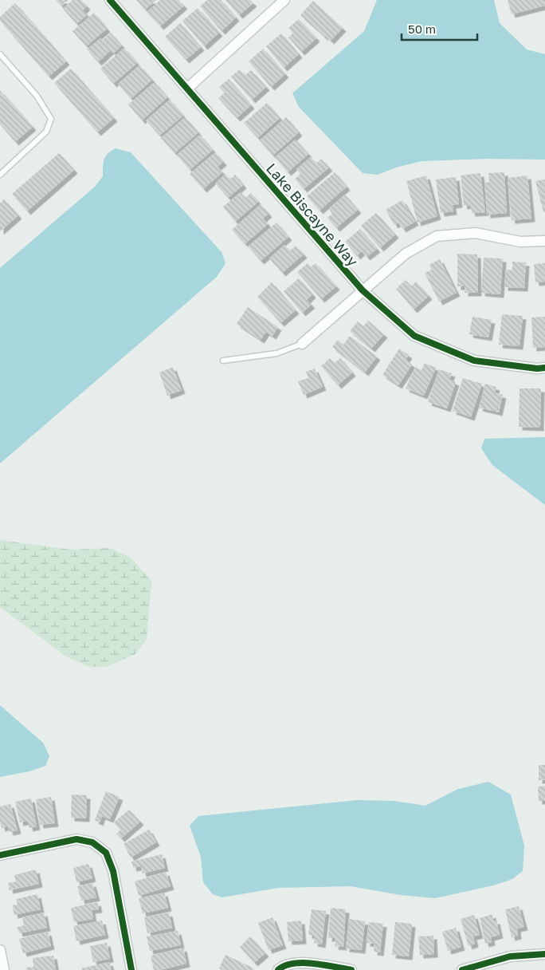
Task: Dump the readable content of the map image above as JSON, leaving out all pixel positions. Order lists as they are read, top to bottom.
{
  "streets": {
    "street": ["Lake Biscayne Way"]
  },
  "scale_bar": "50 m"
}
